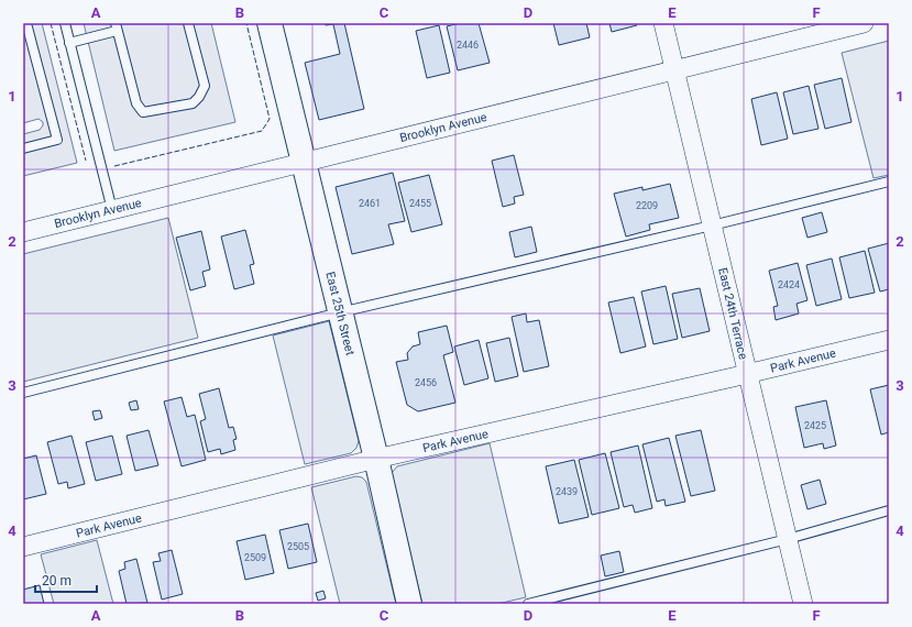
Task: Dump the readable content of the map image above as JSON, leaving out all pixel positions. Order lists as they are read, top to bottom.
{
  "streets": {
    "street": [
      "Brooklyn Avenue",
      "East 25th Street",
      "East 24th Terrace",
      "Park Avenue"
    ]
  },
  "crossings": [
    ["Brooklyn Avenue", "East 25th Street"],
    ["Brooklyn Avenue", "East 24th Terrace"],
    ["East 25th Street", "Park Avenue"],
    ["East 24th Terrace", "Park Avenue"]
  ],
  "house_numbers": [
    "2446",
    "2461",
    "2455",
    "2209",
    "2424",
    "2456",
    "2425",
    "2439",
    "2505",
    "2509"
  ],
  "scale_bar": "20 m",
  "grid": {
    "columns": [
      "A",
      "B",
      "C",
      "D",
      "E",
      "F"
    ],
    "rows": [
      "1",
      "2",
      "3",
      "4"
    ]
  }
}
